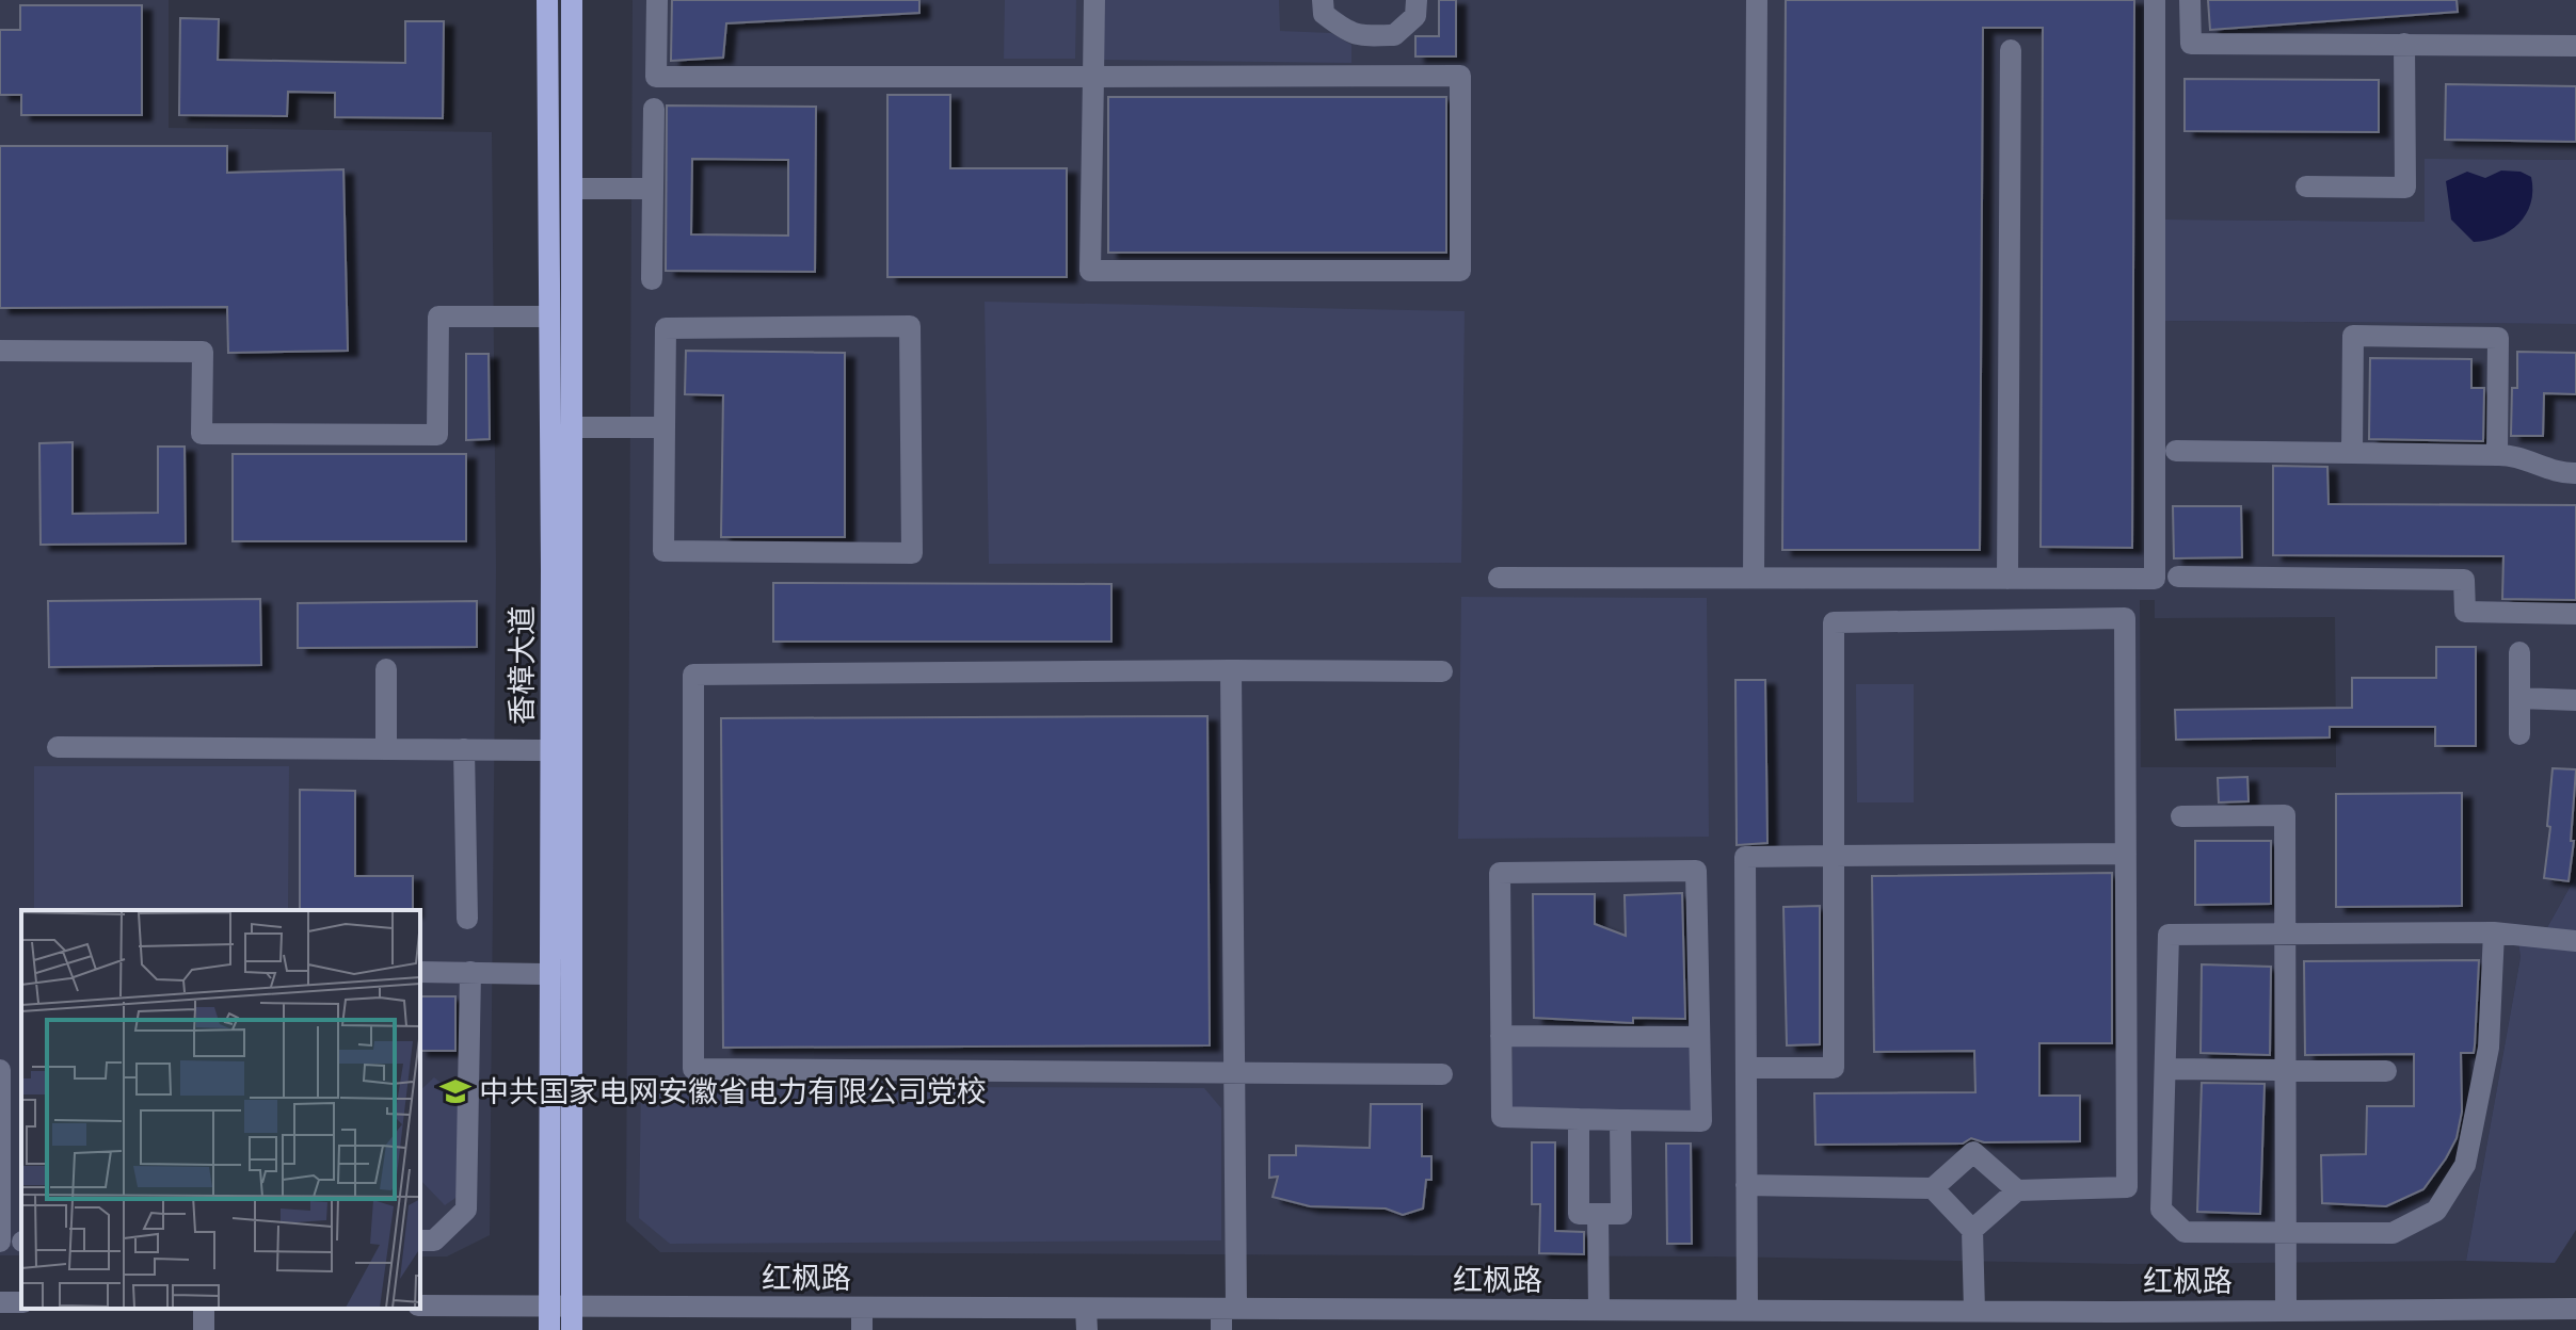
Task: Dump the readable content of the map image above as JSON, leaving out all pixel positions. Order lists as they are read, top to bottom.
{
  "streets": {
    "main road": ["香樟大道"],
    "street": ["红枫路"]
  },
  "crossings": [
    ["香樟大道", "红枫路"]
  ],
  "places": {
    "school or university": ["中共国家电网安徽省电力有限公司党校"]
  }
}
